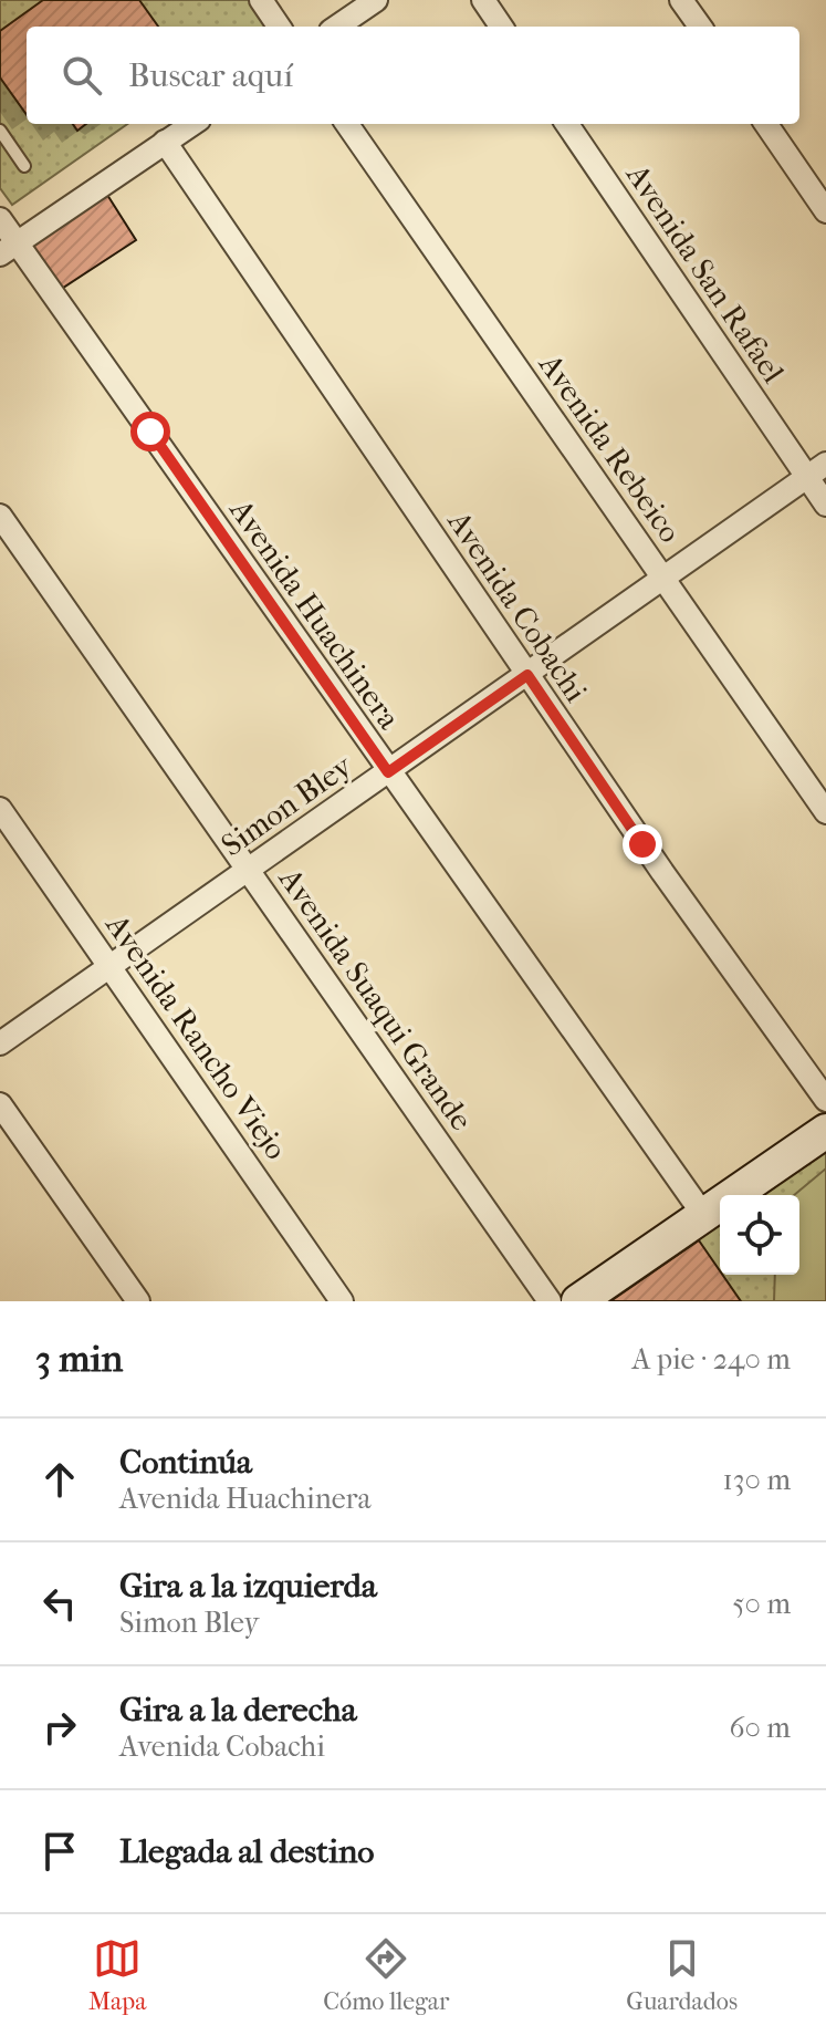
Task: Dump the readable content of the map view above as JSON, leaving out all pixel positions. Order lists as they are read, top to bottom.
{
  "streets": {
    "street": [
      "Avenida San Rafael",
      "Avenida Rebeico",
      "Avenida Cobachi",
      "Avenida Huachinera",
      "Simon Bley",
      "Avenida Suaqui Grande",
      "Avenida Rancho Viejo"
    ]
  },
  "crossings": [
    ["Avenida San Rafael", "Simon Bley"],
    ["Avenida Rebeico", "Simon Bley"],
    ["Avenida Cobachi", "Simon Bley"],
    ["Avenida Huachinera", "Simon Bley"],
    ["Simon Bley", "Avenida Suaqui Grande"],
    ["Simon Bley", "Avenida Rancho Viejo"]
  ],
  "page": {
    "search": "Buscar aquí",
    "heading": ["3 min", "A pie · 240 m"],
    "list": [
      ["Continúa", "Avenida Huachinera", "130 m"],
      ["Gira a la izquierda", "Simon Bley", "50 m"],
      ["Gira a la derecha", "Avenida Cobachi", "60 m"],
      "Llegada al destino"
    ],
    "nav": ["Mapa", "Cómo llegar", "Guardados"]
  }
}
